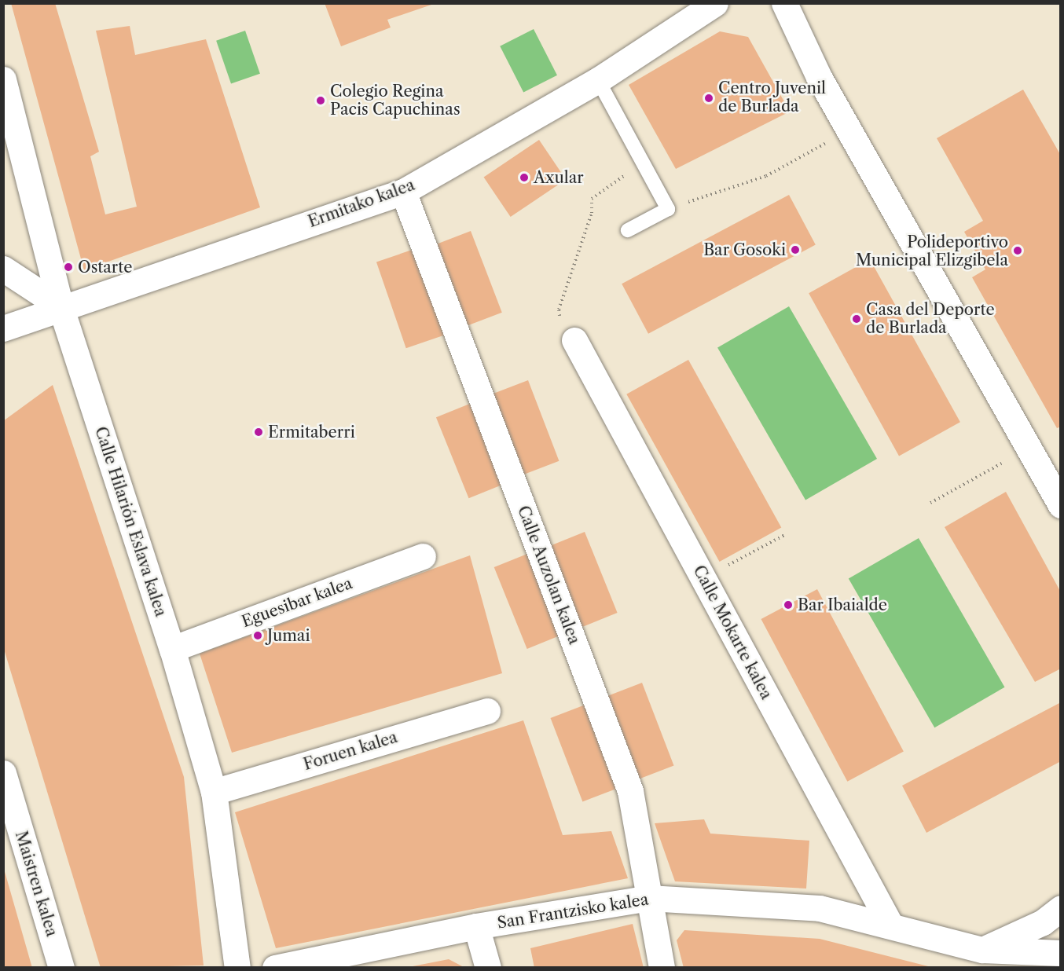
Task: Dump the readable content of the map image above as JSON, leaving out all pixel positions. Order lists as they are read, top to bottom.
{
  "streets": {
    "street": [
      "Ermitako kalea",
      "Calle Hilarión Eslava kalea",
      "Calle Auzolan kalea",
      "Eguesibar kalea",
      "Calle Mokarte kalea",
      "Foruen kalea",
      "Maistren kalea",
      "San Frantzisko kalea"
    ]
  },
  "crossings": [
    ["Ermitako kalea", "Calle Hilarión Eslava kalea"],
    ["Ermitako kalea", "Calle Auzolan kalea"],
    ["Calle Hilarión Eslava kalea", "Eguesibar kalea"],
    ["Calle Hilarión Eslava kalea", "Foruen kalea"],
    ["Calle Auzolan kalea", "San Frantzisko kalea"],
    ["Calle Mokarte kalea", "San Frantzisko kalea"]
  ],
  "places": [
    "Centro Juvenil de Burlada",
    "Colegio Regina Pacis Capuchinas",
    "Axular",
    "Bar Gosoki",
    "Polideportivo Municipal Elizgibela",
    "Ostarte",
    "Casa del Deporte de Burlada",
    "Ermitaberri",
    "Bar Ibaialde",
    "Jumai"
  ]
}
